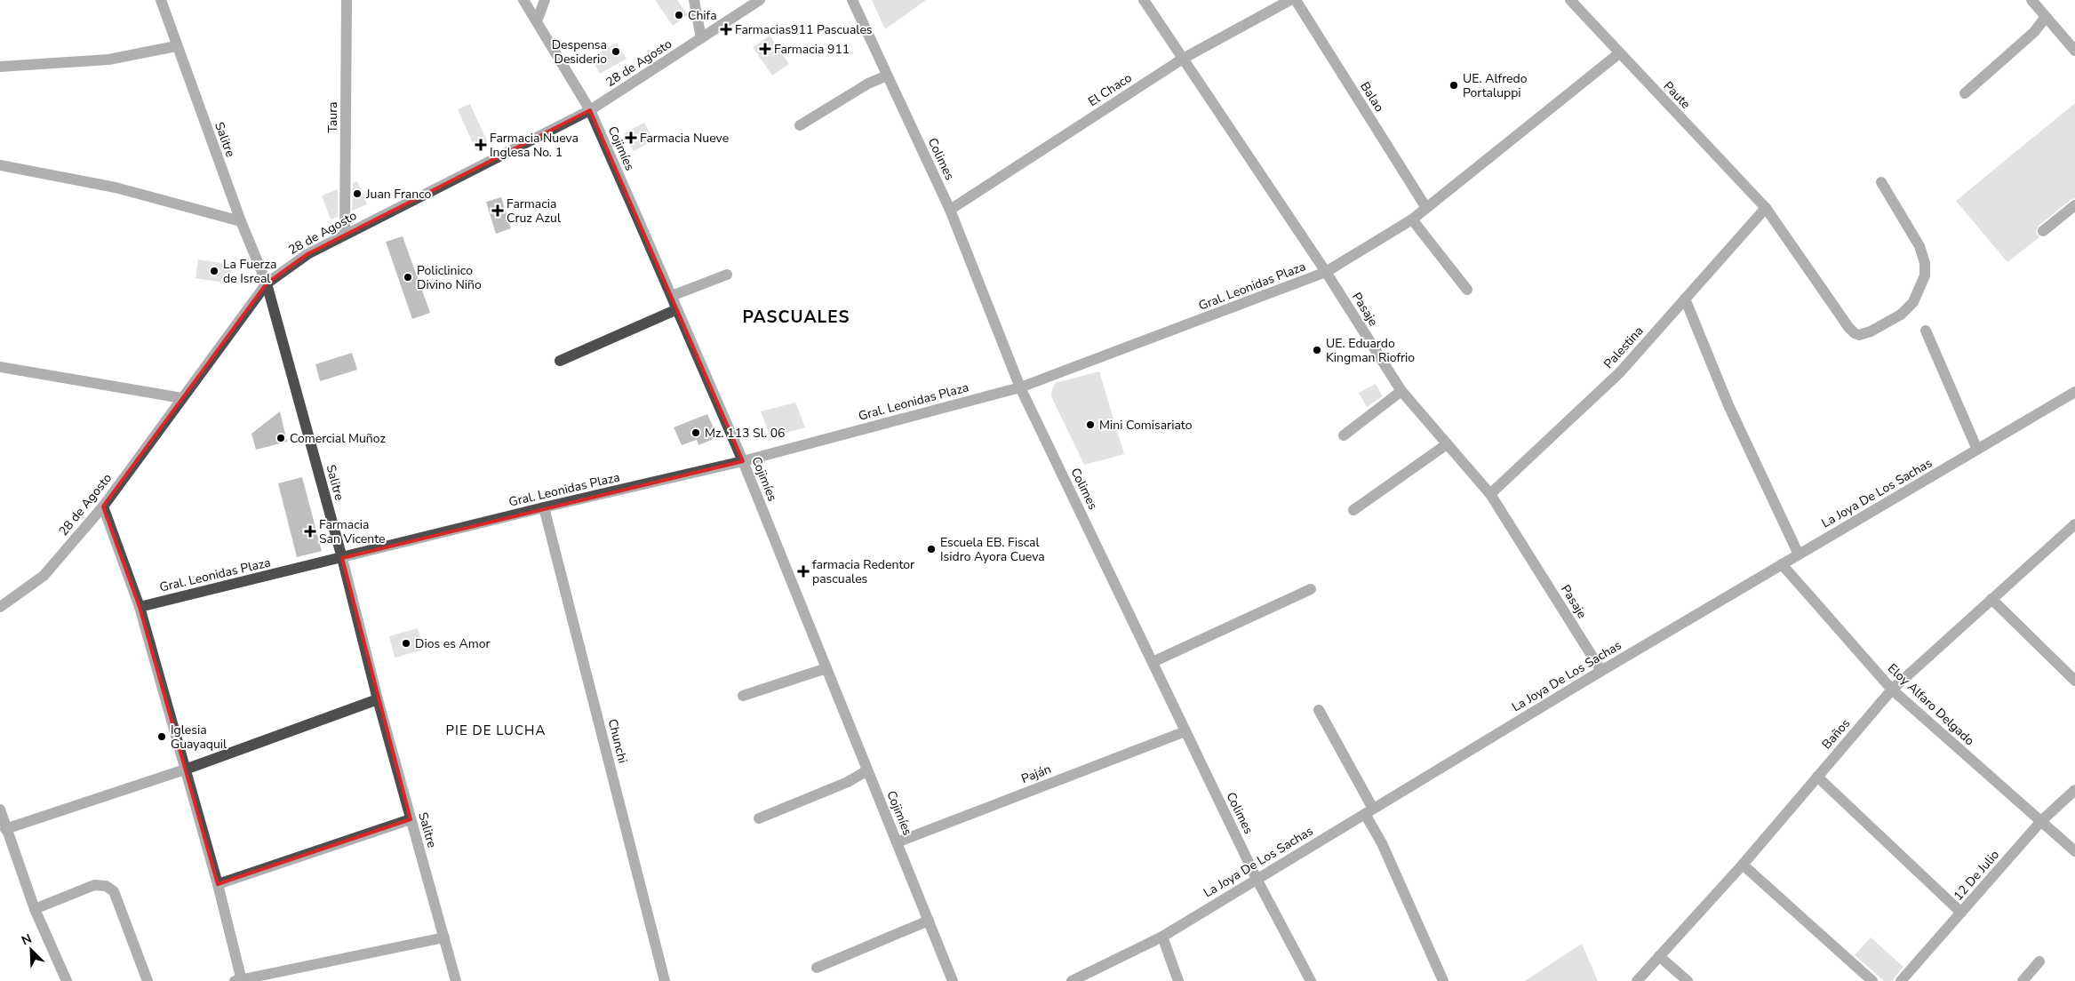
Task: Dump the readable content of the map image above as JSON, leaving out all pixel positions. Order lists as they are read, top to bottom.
{
  "streets": {
    "street": [
      "28 de Agosto",
      "El Chaco",
      "Paute",
      "Balao",
      "Taura",
      "Salitre",
      "Cojimíes",
      "Colimes",
      "Gral. Leonidas Plaza",
      "Pasaje",
      "Palestina",
      "La Joya De Los Sachas",
      "Eloy Alfaro Delgado",
      "Baños",
      "Chunchi",
      "Paján",
      "12 De Julio"
    ]
  },
  "crossings": [
    ["28 de Agosto", "Taura"],
    ["28 de Agosto", "Salitre"],
    ["28 de Agosto", "Cojimíes"],
    ["El Chaco", "Colimes"],
    ["El Chaco", "Pasaje"],
    ["Paute", "Gral. Leonidas Plaza"],
    ["Paute", "Palestina"],
    ["Balao", "Gral. Leonidas Plaza"],
    ["Salitre", "Gral. Leonidas Plaza"],
    ["Cojimíes", "Gral. Leonidas Plaza"],
    ["Cojimíes", "Paján"],
    ["Colimes", "Gral. Leonidas Plaza"],
    ["Colimes", "La Joya De Los Sachas"],
    ["Colimes", "Paján"],
    ["Gral. Leonidas Plaza", "Pasaje"],
    ["Gral. Leonidas Plaza", "Chunchi"],
    ["Pasaje", "Palestina"],
    ["Pasaje", "La Joya De Los Sachas"],
    ["La Joya De Los Sachas", "Eloy Alfaro Delgado"],
    ["Eloy Alfaro Delgado", "Baños"],
    ["Eloy Alfaro Delgado", "12 De Julio"]
  ],
  "districts": ["PASCUALES", "PIE DE LUCHA"],
  "places": {
    "other": [
      "Chifa",
      "Despensa Desiderio",
      "UE. Alfredo Portaluppi",
      "Juan Franco",
      "La Fuerza de Isreal",
      "Policlinico Divino Niño",
      "UE. Eduardo Kingman Riofrio",
      "Mini Comisariato",
      "Mz. 113 Sl. 06",
      "Comercial Muñoz",
      "Escuela EB. Fiscal Isidro Ayora Cueva",
      "Dios es Amor",
      "Iglesia Guayaquil"
    ],
    "health": [
      "Farmacias911 Pascuales",
      "Farmacia 911",
      "Farmacia Nueve",
      "Farmacia Nueva Inglesa No. 1",
      "Farmacia Cruz Azul",
      "Farmacia San Vicente",
      "farmacia Redentor pascuales"
    ]
  },
  "north": "top left"
}
